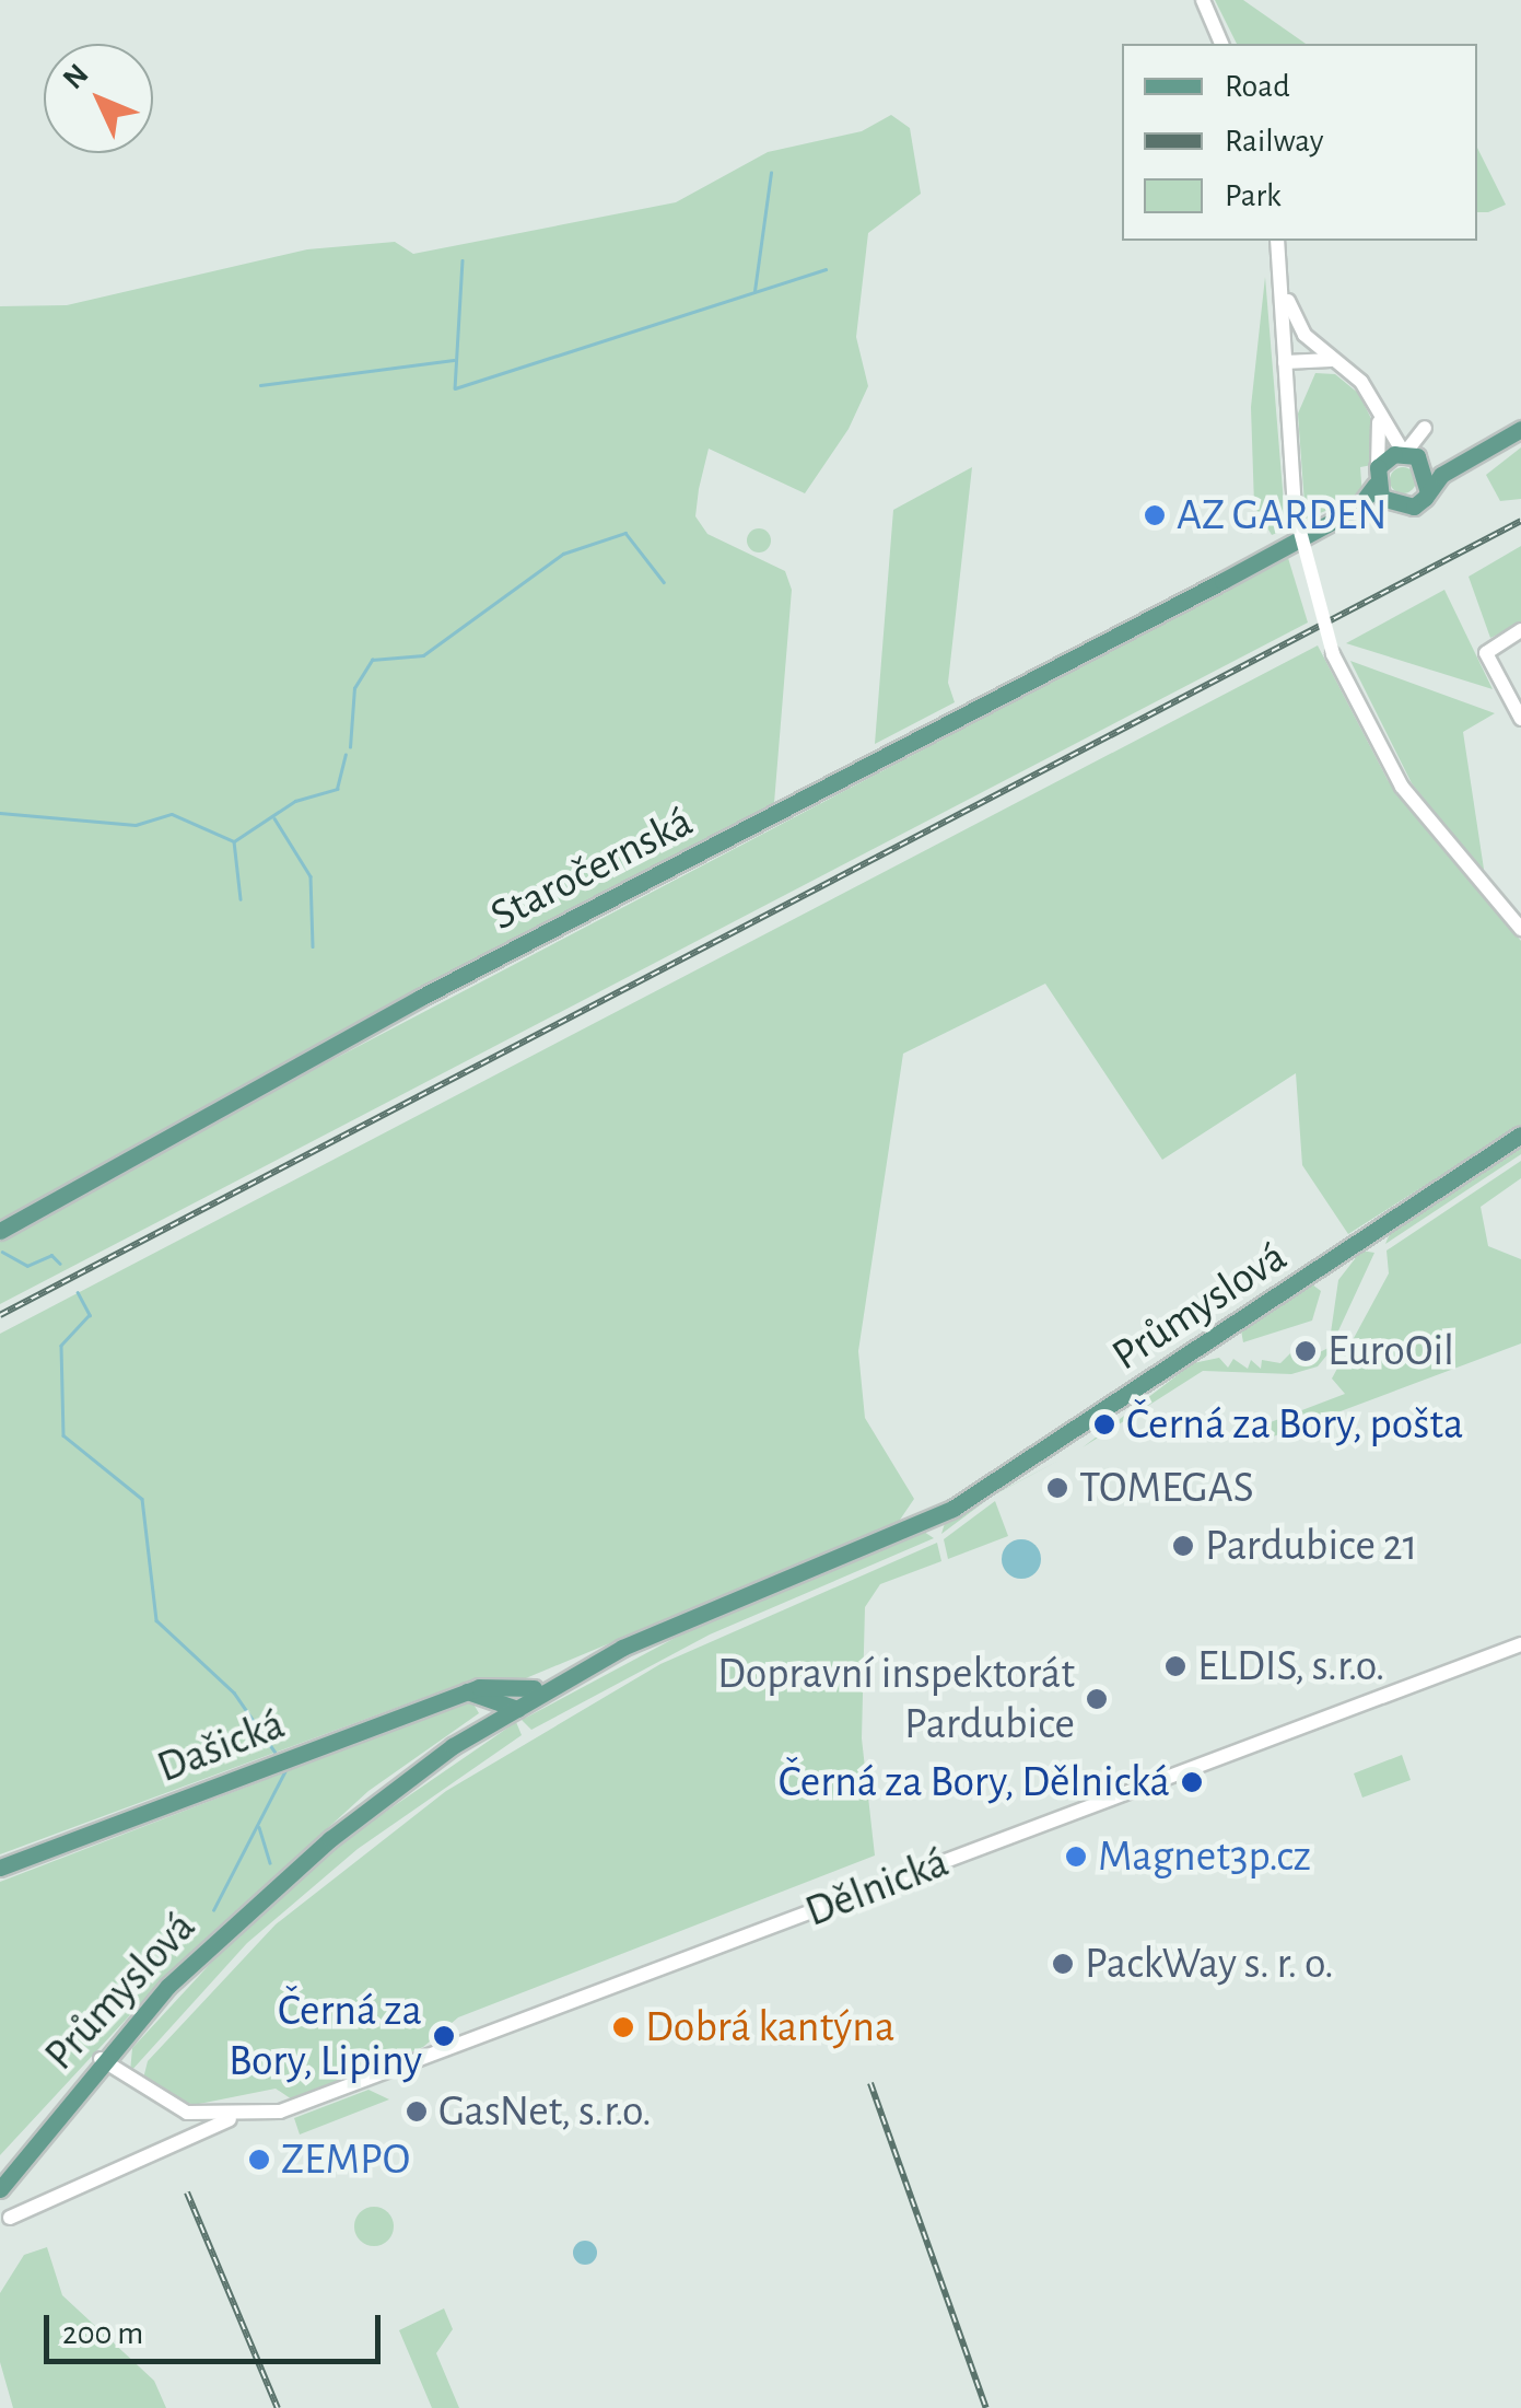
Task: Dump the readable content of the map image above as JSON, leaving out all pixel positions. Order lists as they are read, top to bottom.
{
  "streets": {
    "main road": ["Staročernská", "Průmyslová", "Dašická"],
    "street": ["Dělnická"]
  },
  "crossings": [
    ["Průmyslová", "Dašická"],
    ["Průmyslová", "Dělnická"]
  ],
  "places": [
    "AZ GARDEN",
    "EuroOil",
    "Černá za Bory, pošta",
    "TOMEGAS",
    "Pardubice 21",
    "ELDIS, s.r.o.",
    "Dopravní inspektorát Pardubice",
    "Černá za Bory, Dělnická",
    "Magnet3p.cz",
    "PackWay s. r. o.",
    "Dobrá kantýna",
    "Černá za Bory, Lipiny",
    "GasNet, s.r.o.",
    "ZEMPO"
  ],
  "legend": ["Road", "Railway", "Park"],
  "scale_bar": "200 m",
  "north": "top left"
}
